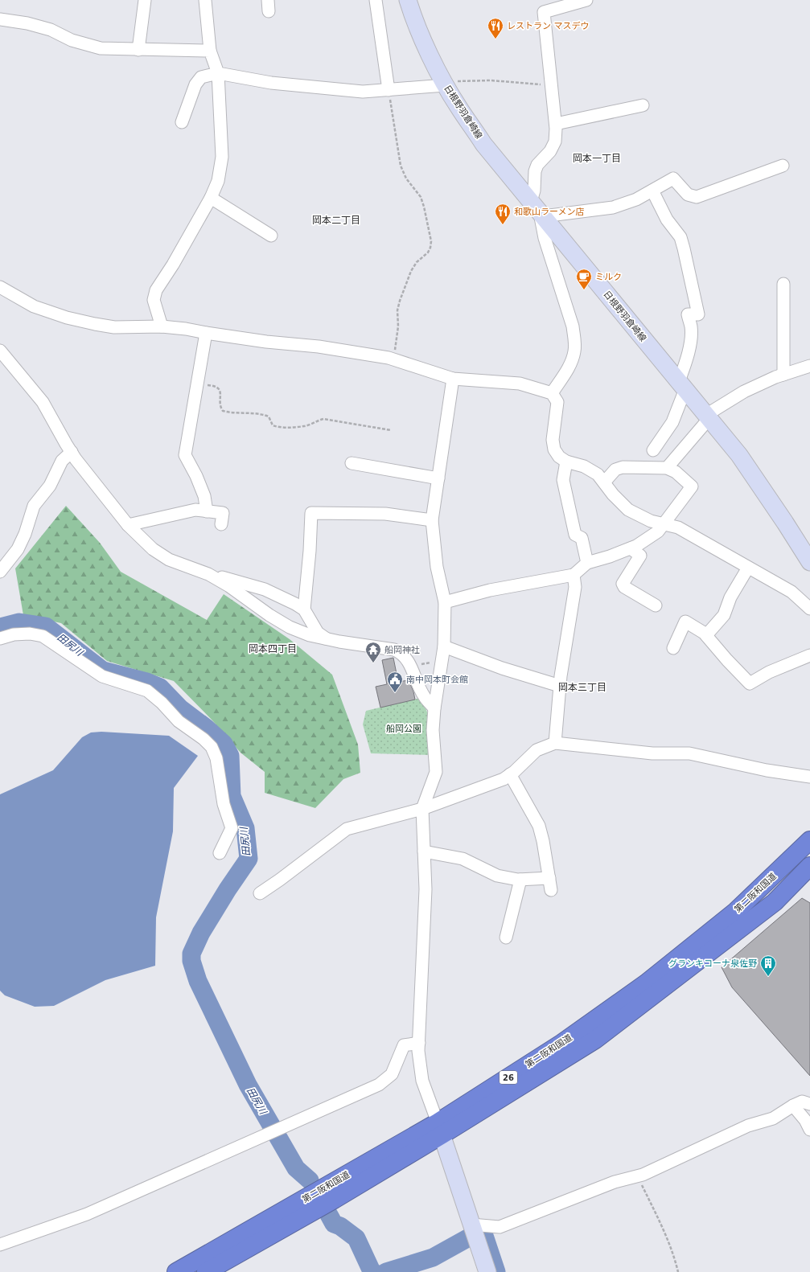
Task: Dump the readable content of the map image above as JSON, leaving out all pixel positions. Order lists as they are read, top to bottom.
{
  "streets": {
    "highway": ["第二阪和国道", "26"],
    "main road": ["日根野羽倉崎線"]
  },
  "districts": [
    "岡本一丁目",
    "岡本二丁目",
    "岡本四丁目",
    "岡本三丁目"
  ],
  "water": ["田尻川"],
  "parks": ["船岡公園"],
  "places": {
    "restaurant": ["レストラン マスデウ", "和歌山ラーメン店"],
    "cafe": ["ミルク"],
    "temple": ["船岡神社"],
    "public building": ["南中岡本町会館"],
    "building": ["グランキコーナ泉佐野"]
  }
}
